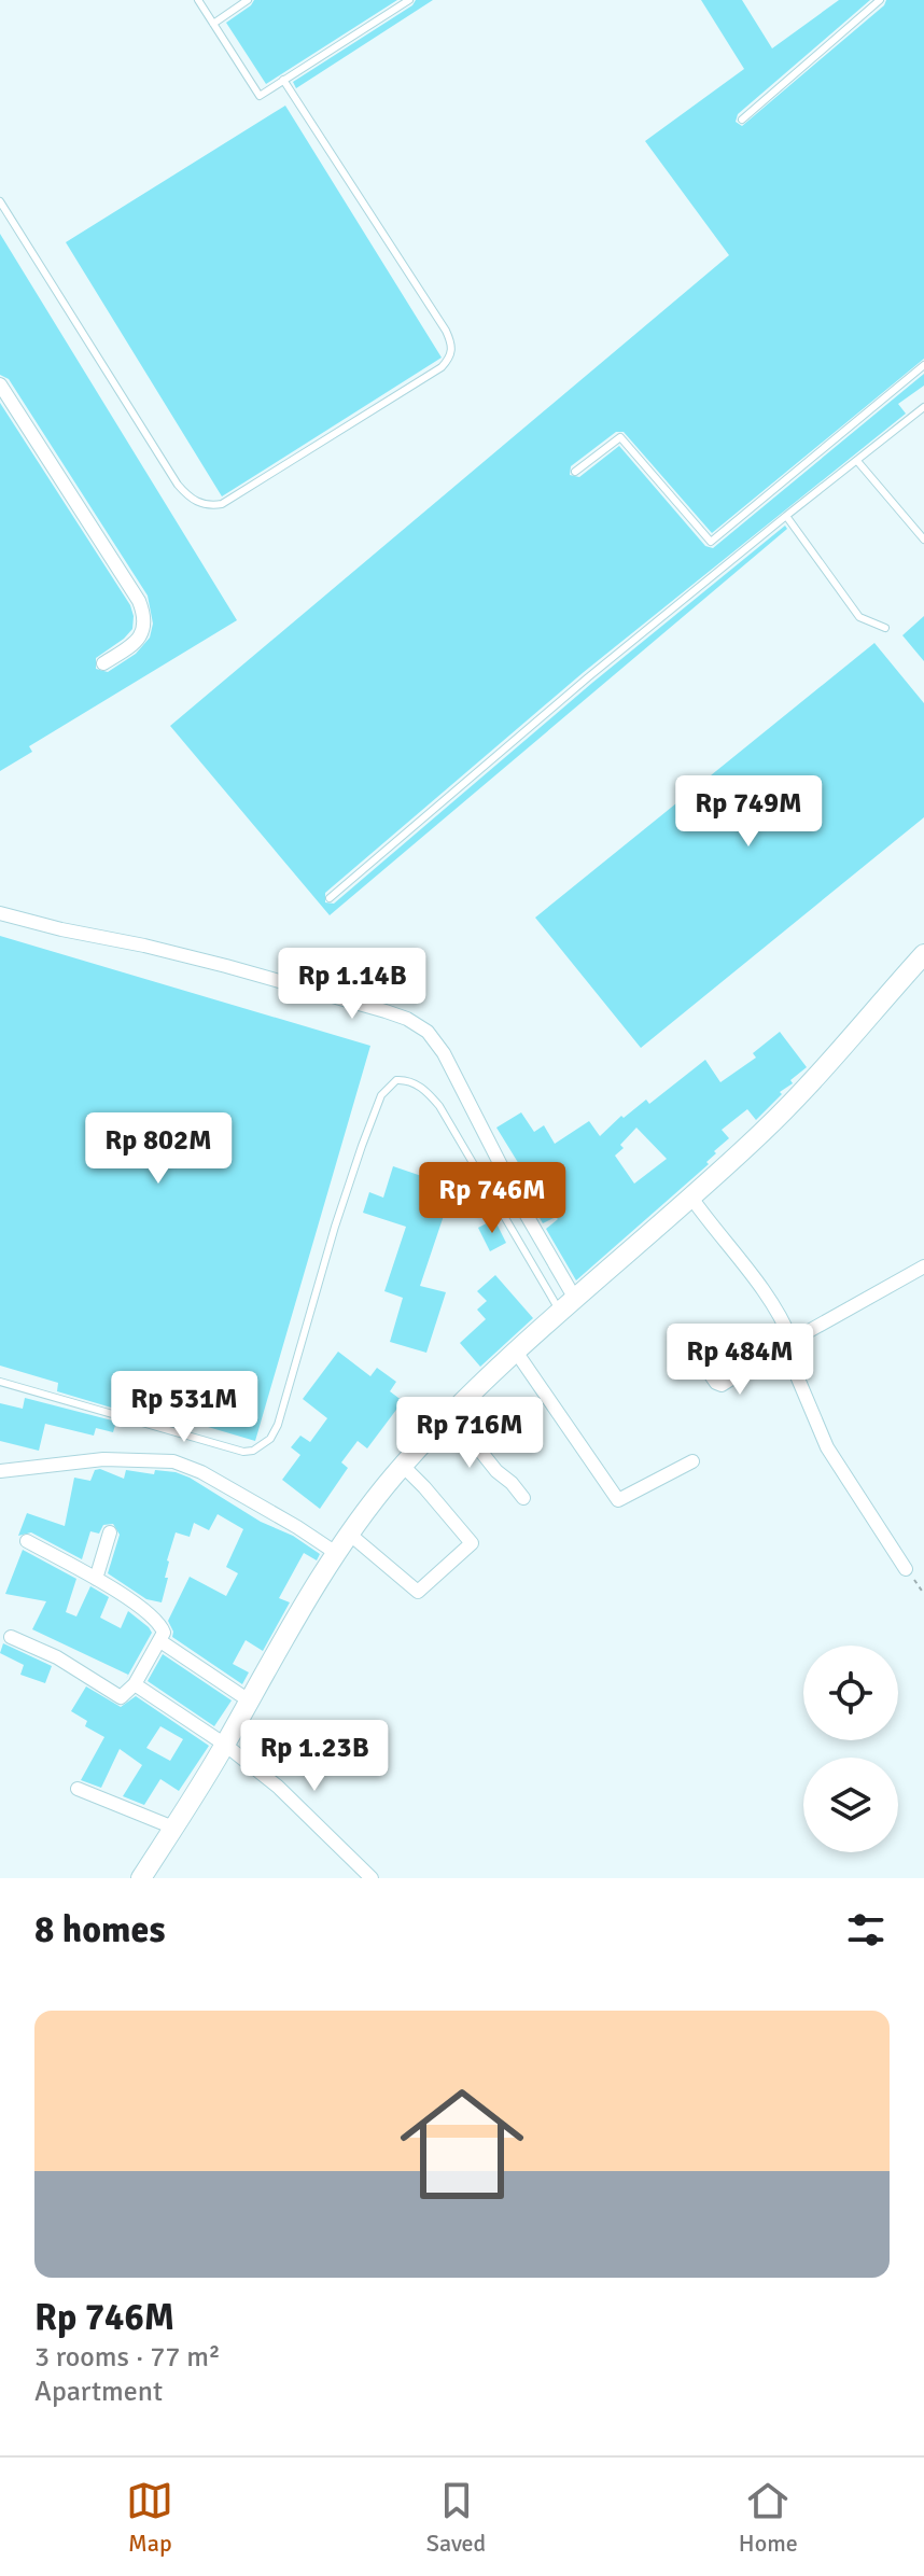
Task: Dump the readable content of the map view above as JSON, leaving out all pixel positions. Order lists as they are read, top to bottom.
{
  "page": {
    "price": [
      "Rp 749M",
      "Rp 1.14B",
      "Rp 802M",
      "Rp 746M",
      "Rp 484M",
      "Rp 531M",
      "Rp 716M",
      "Rp 1.23B"
    ],
    "heading": "8 homes",
    "list": [
      {
        "name": "Rp 746M",
        "note": "3 rooms · 77 m² · Apartment"
      }
    ],
    "tabs": ["Map", "Saved", "Home"]
  }
}
